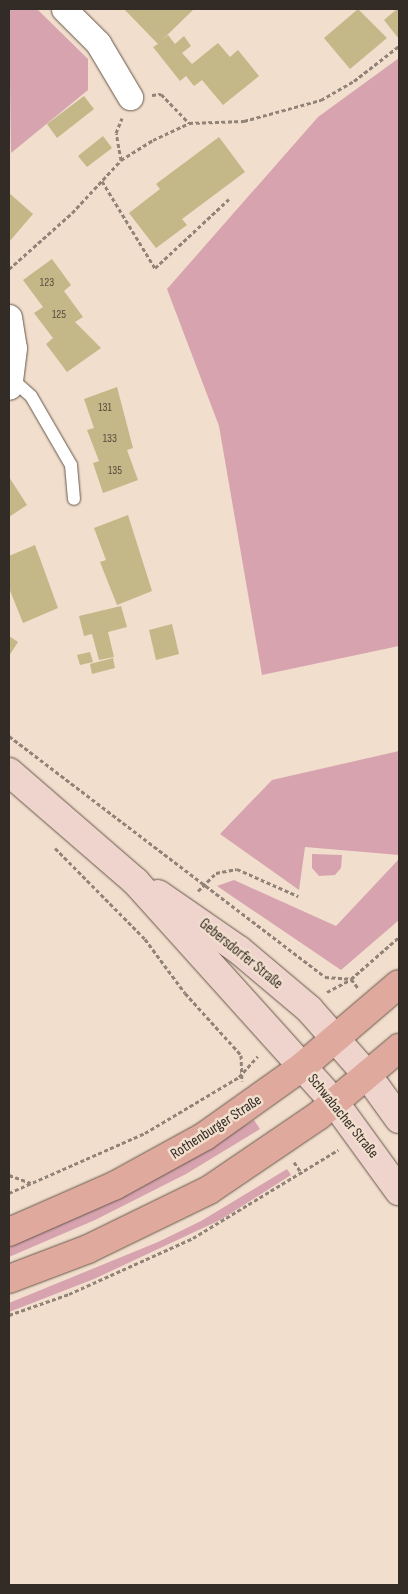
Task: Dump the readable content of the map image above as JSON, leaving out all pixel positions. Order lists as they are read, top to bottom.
{
  "streets": {
    "main road": ["Gebersdorfer Straße", "Schwabacher Straße", "Rothenburger Straße"]
  },
  "crossings": [
    ["Gebersdorfer Straße", "Schwabacher Straße"],
    ["Gebersdorfer Straße", "Rothenburger Straße"],
    ["Schwabacher Straße", "Rothenburger Straße"]
  ],
  "house_numbers": [
    "123",
    "125",
    "131",
    "133",
    "135"
  ]
}
